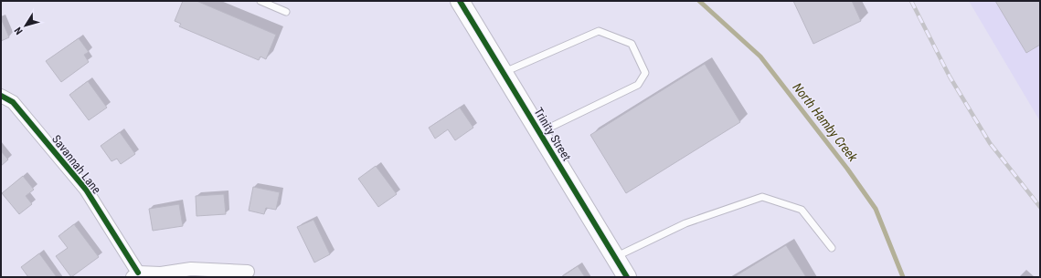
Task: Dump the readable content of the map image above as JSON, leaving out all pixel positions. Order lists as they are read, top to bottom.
{
  "streets": {
    "street": ["Trinity Street", "Savannah Lane"]
  },
  "water": ["North Hamby Creek"],
  "north": "bottom left"
}
